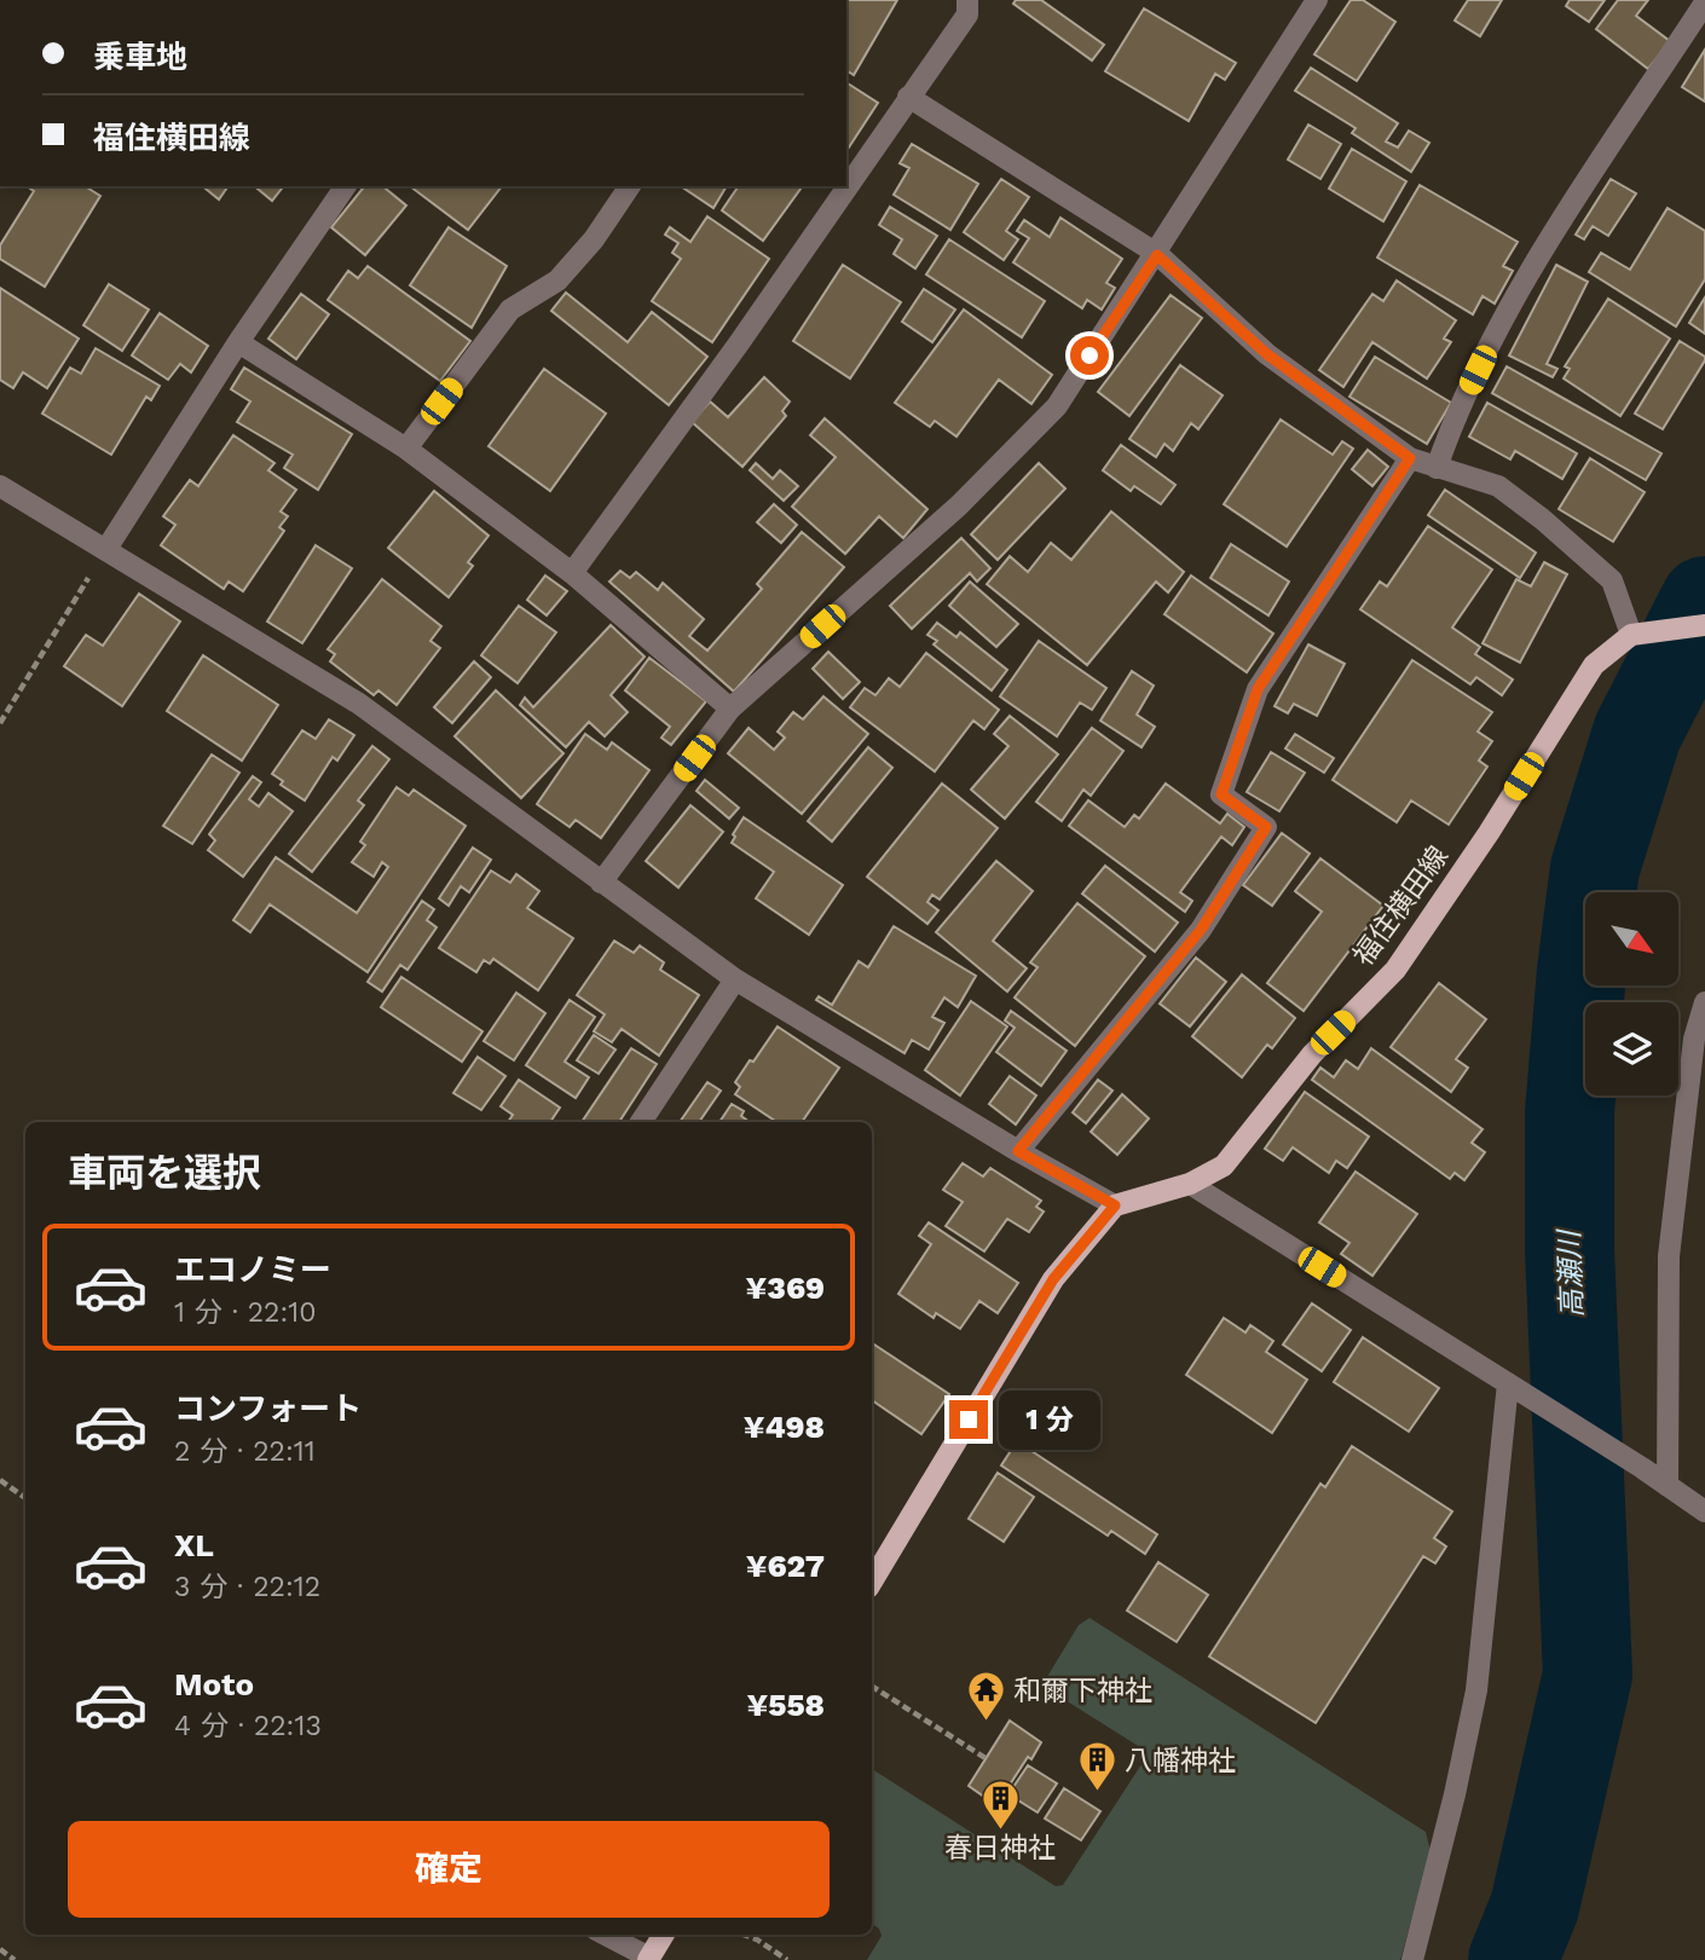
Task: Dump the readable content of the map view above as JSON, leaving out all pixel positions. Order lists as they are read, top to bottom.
{
  "streets": {
    "main road": ["福住横田線"]
  },
  "water": ["高瀬川"],
  "places": {
    "temple": ["和爾下神社"],
    "building": ["八幡神社", "春日神社"]
  },
  "north": "bottom right",
  "page": {
    "banner": ["乗車地", "福住横田線"],
    "heading": "車両を選択",
    "list": [
      {
        "name": "エコノミー",
        "note": "1 分 · 22:10",
        "value": "¥369"
      },
      {
        "name": "コンフォート",
        "note": "2 分 · 22:11",
        "value": "¥498"
      },
      {
        "name": "XL",
        "note": "3 分 · 22:12",
        "value": "¥627"
      },
      {
        "name": "Moto",
        "note": "4 分 · 22:13",
        "value": "¥558"
      }
    ],
    "bubble": "1 分",
    "buttons": "確定"
  }
}
